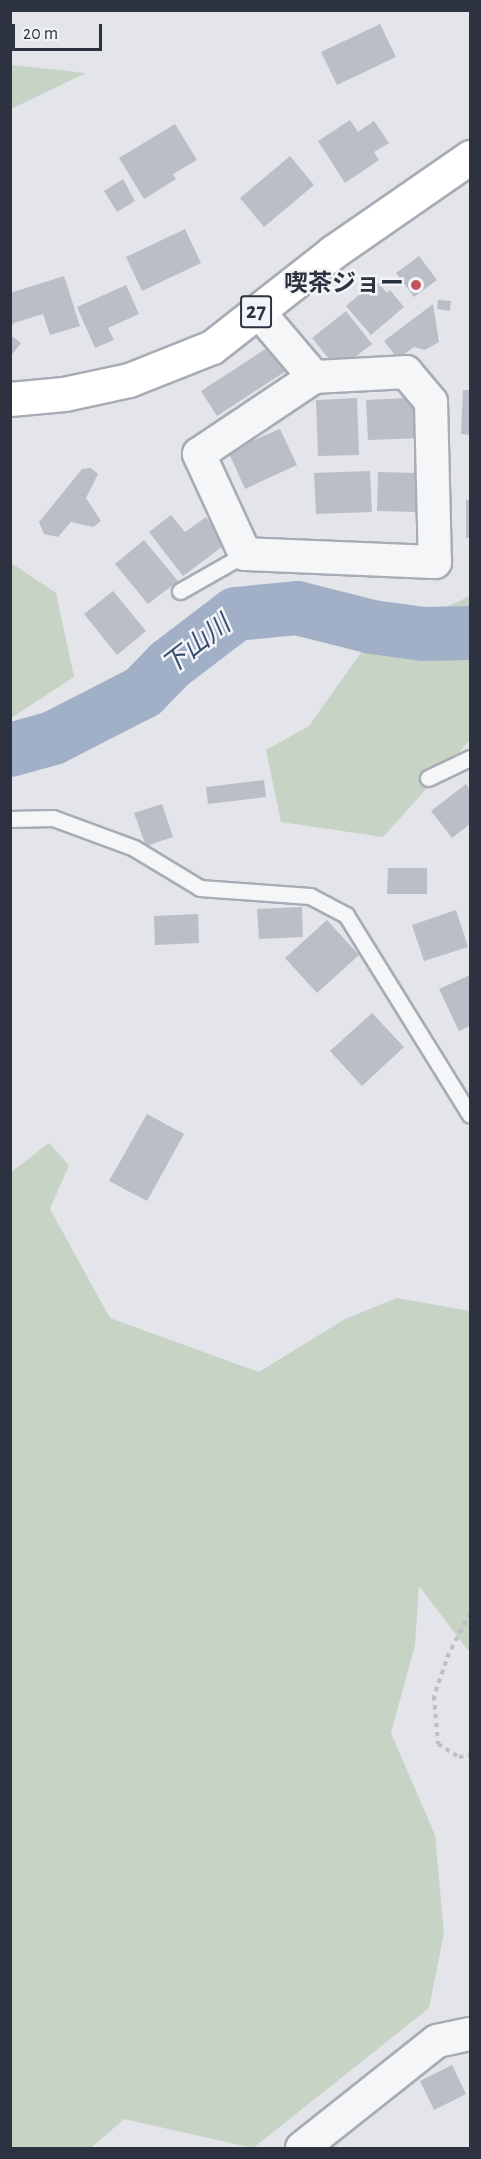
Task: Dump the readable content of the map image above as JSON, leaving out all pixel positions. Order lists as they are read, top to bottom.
{
  "streets": {
    "main road": ["27"]
  },
  "water": ["下山川"],
  "places": ["喫茶ジョー"],
  "scale_bar": "20 m"
}
